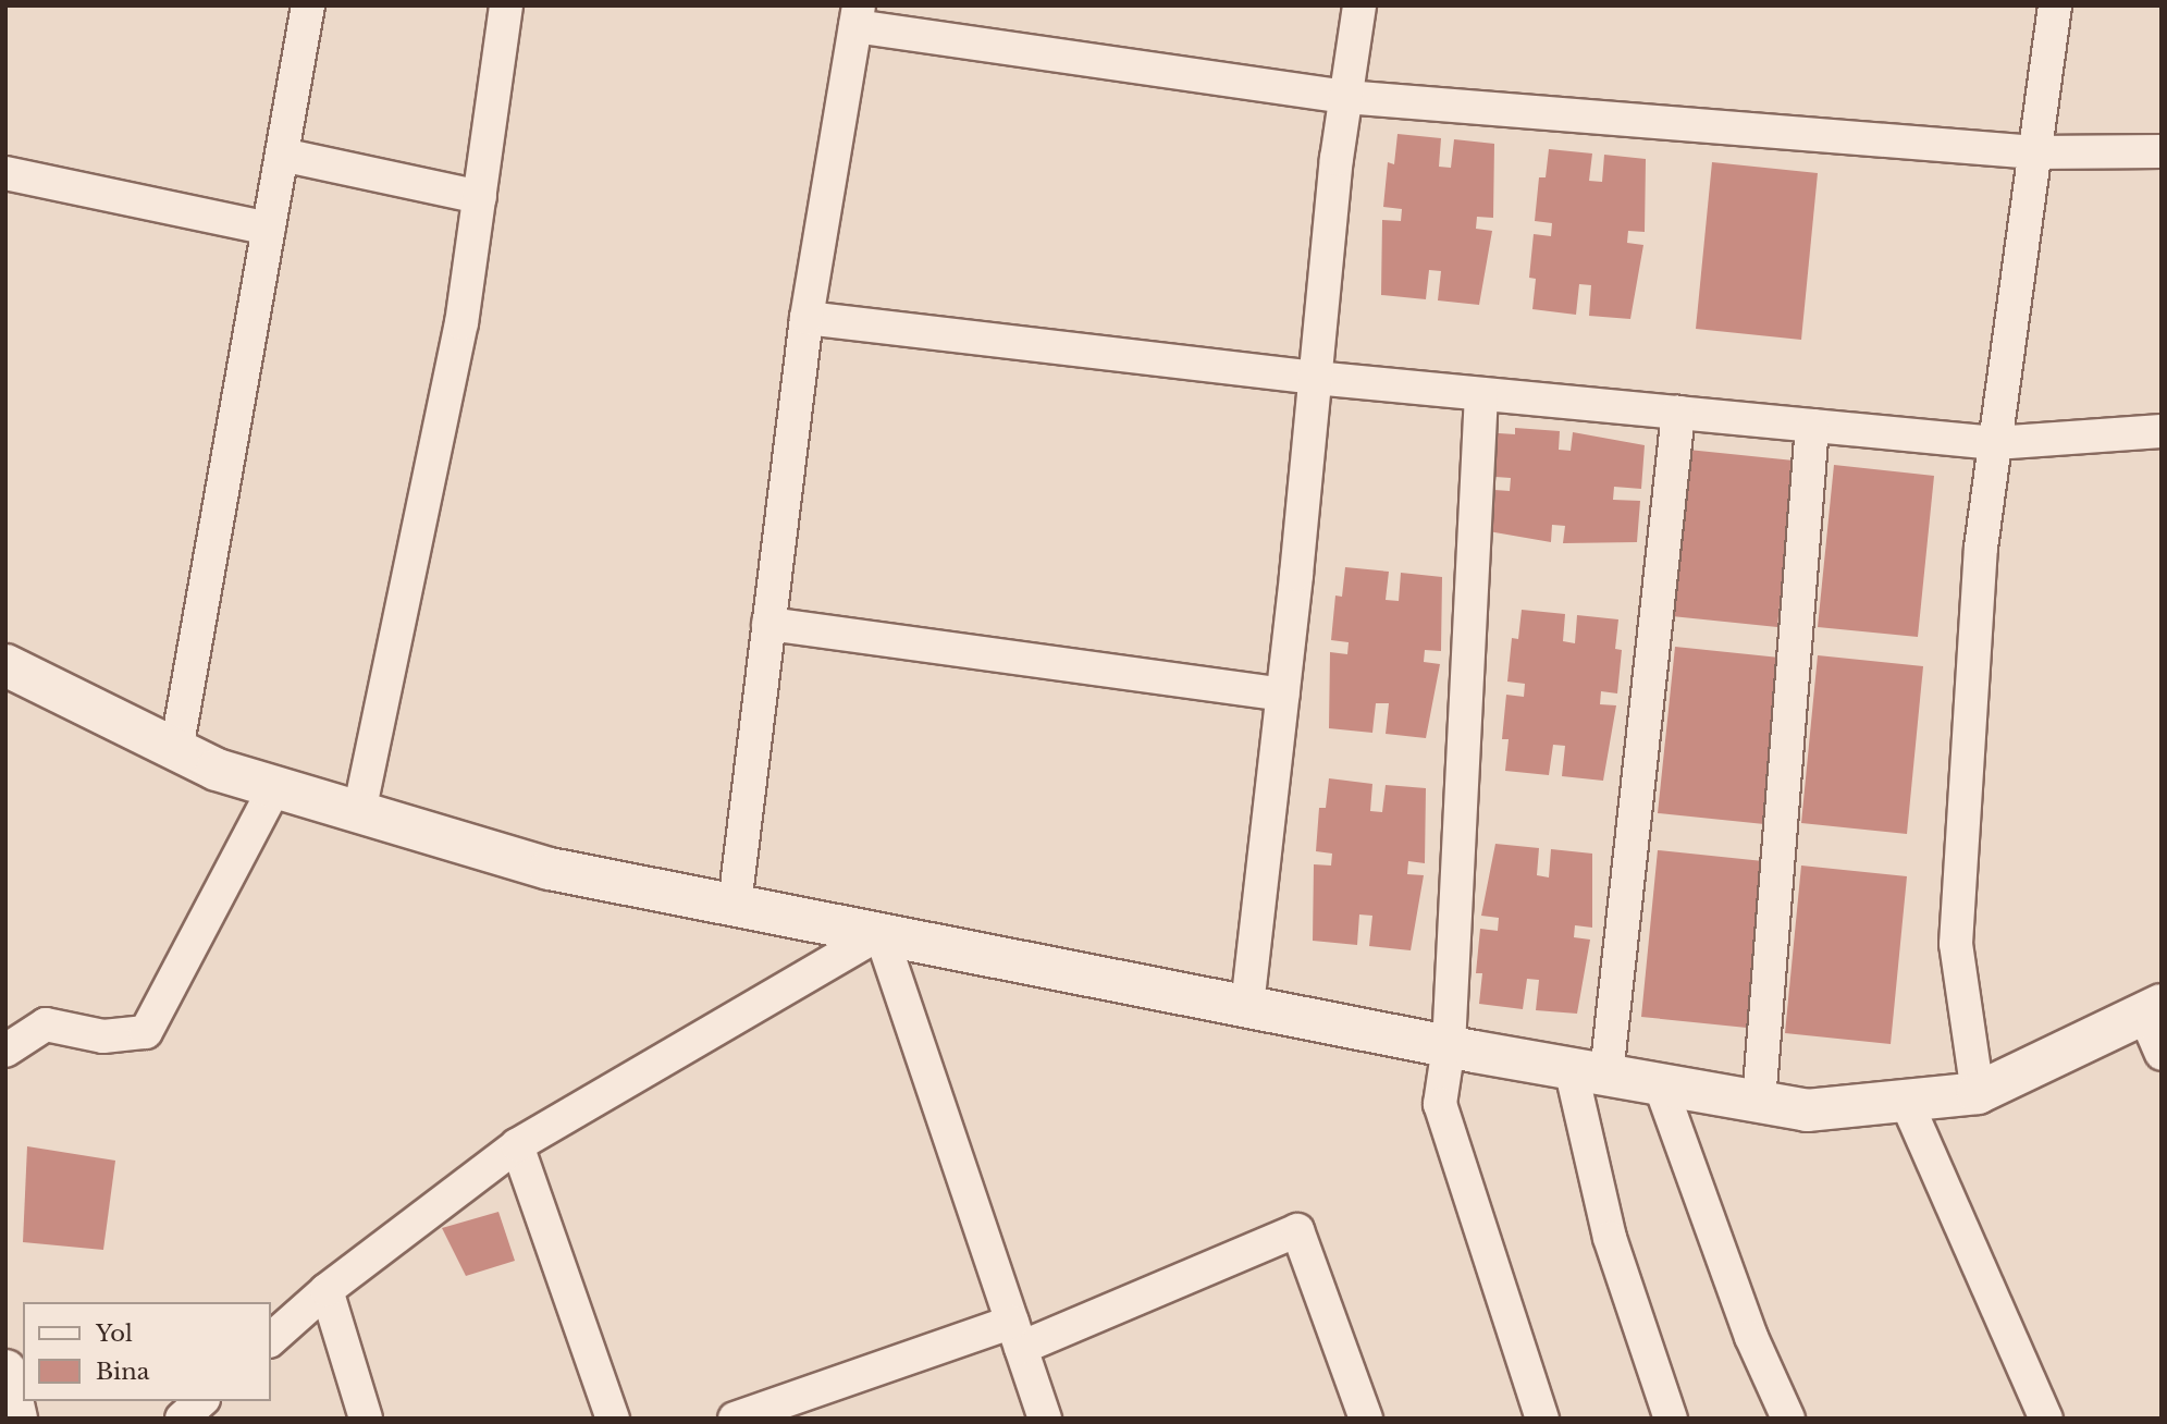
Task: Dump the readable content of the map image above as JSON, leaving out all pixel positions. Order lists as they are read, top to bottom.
{
  "legend": ["Yol", "Bina"]
}
